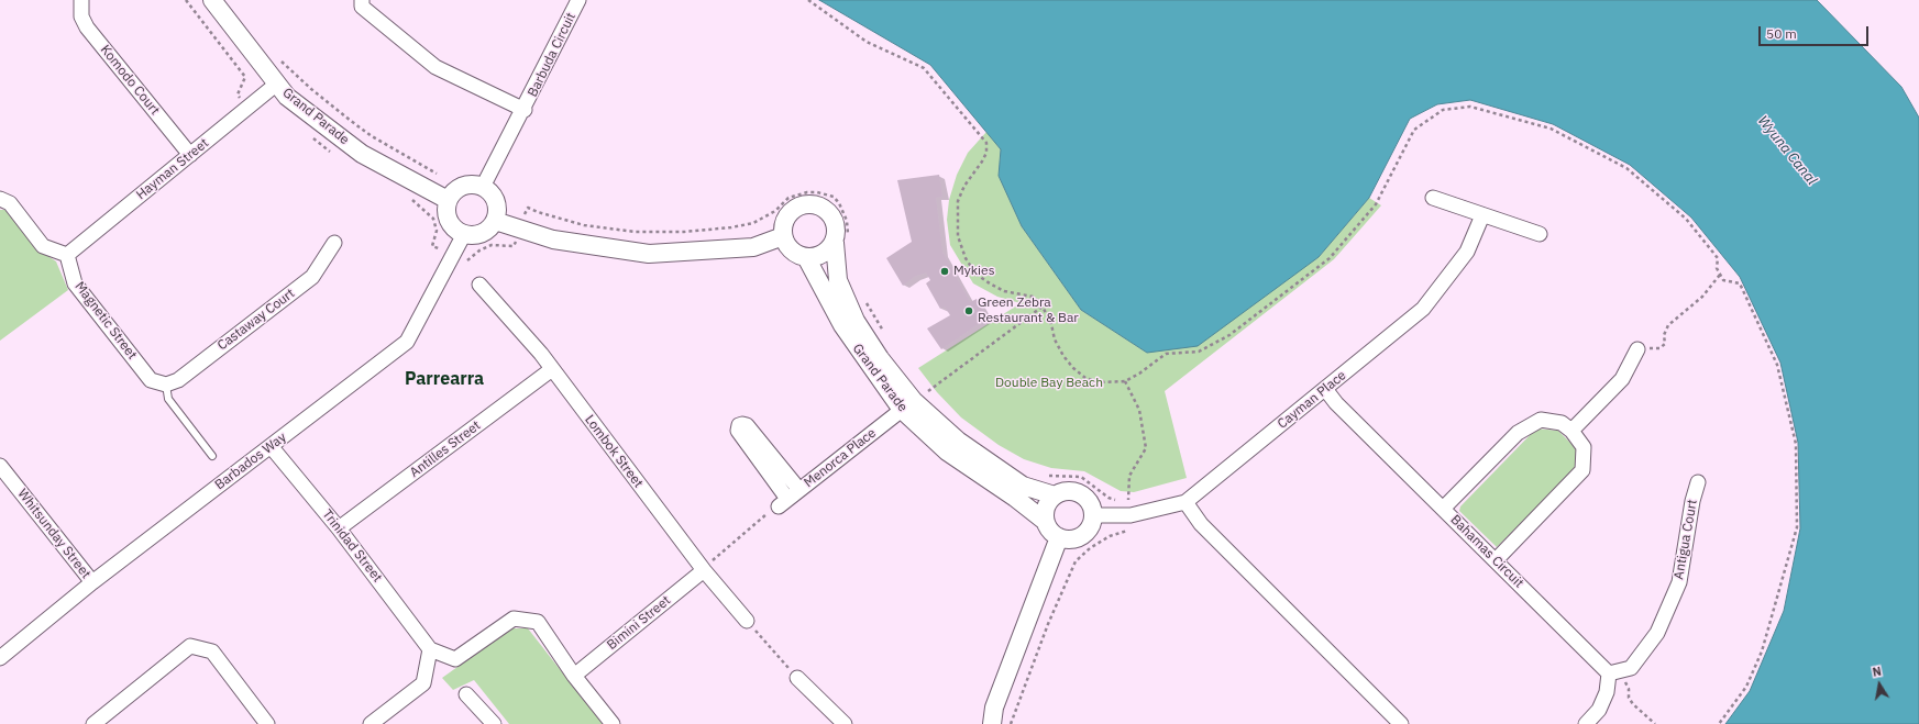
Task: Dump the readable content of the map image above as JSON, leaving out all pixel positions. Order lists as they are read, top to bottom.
{
  "streets": {
    "street": [
      "Barbuda Circuit",
      "Komodo Court",
      "Grand Parade",
      "Hayman Street",
      "Castaway Court",
      "Magnetic Street",
      "Cayman Place",
      "Antilles Street",
      "Lombok Street",
      "Menorca Place",
      "Barbados Way",
      "Whitsunday Street",
      "Antigua Court",
      "Trinidad Street",
      "Bahamas Circuit",
      "Bimini Street"
    ]
  },
  "crossings": [
    ["Barbuda Circuit", "Grand Parade"],
    ["Barbuda Circuit", "Barbados Way"],
    ["Komodo Court", "Hayman Street"],
    ["Grand Parade", "Hayman Street"],
    ["Grand Parade", "Cayman Place"],
    ["Grand Parade", "Menorca Place"],
    ["Grand Parade", "Barbados Way"],
    ["Hayman Street", "Magnetic Street"],
    ["Castaway Court", "Magnetic Street"],
    ["Cayman Place", "Bahamas Circuit"],
    ["Antilles Street", "Lombok Street"],
    ["Antilles Street", "Trinidad Street"],
    ["Lombok Street", "Bimini Street"],
    ["Barbados Way", "Whitsunday Street"],
    ["Barbados Way", "Trinidad Street"],
    ["Antigua Court", "Bahamas Circuit"]
  ],
  "districts": ["Parrearra"],
  "water": ["Wyuna Canal"],
  "parks": ["Double Bay Beach"],
  "places": ["Mykies", "Green Zebra Restaurant & Bar"],
  "scale_bar": "50 m",
  "north": "top"
}
